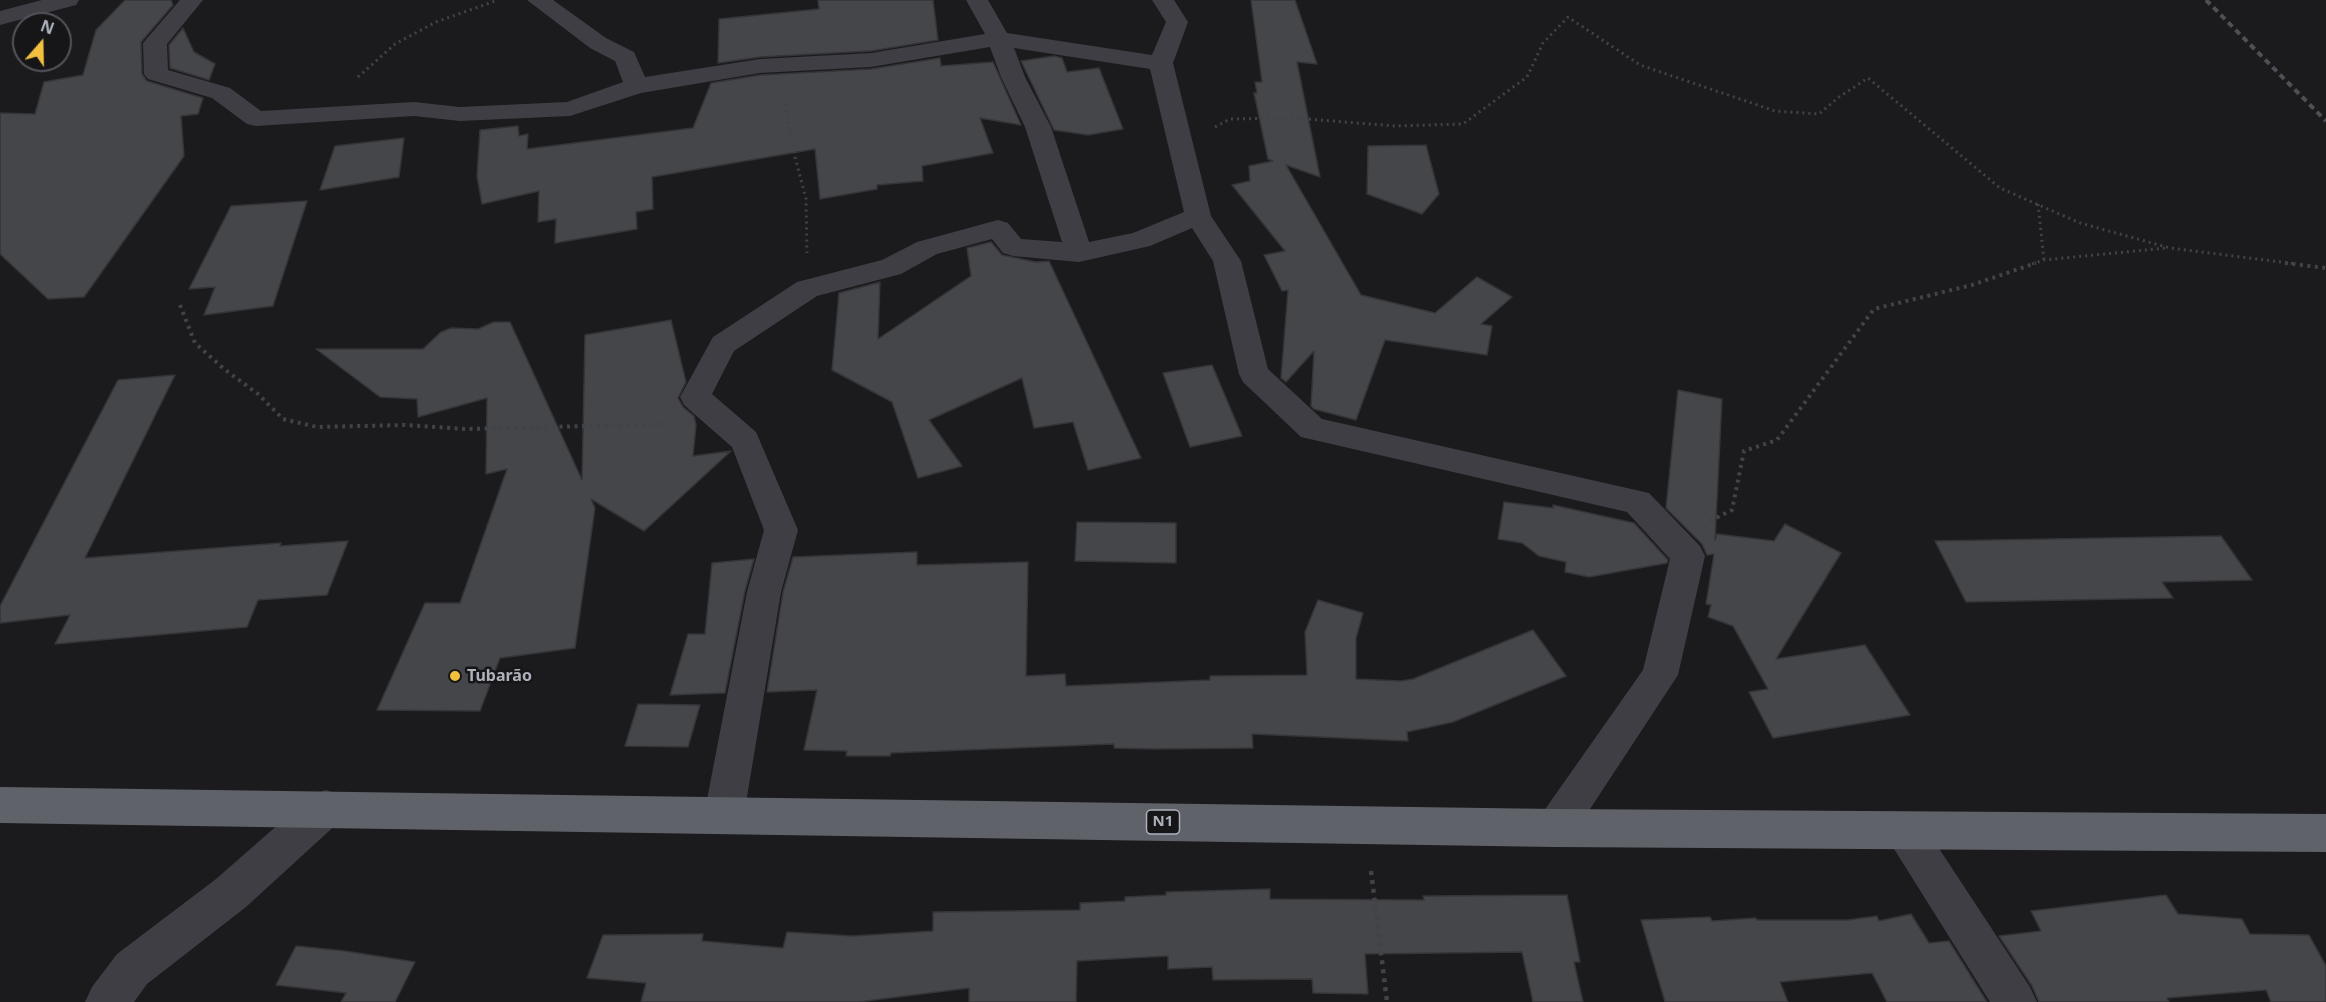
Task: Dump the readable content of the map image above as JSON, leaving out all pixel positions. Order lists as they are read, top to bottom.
{
  "streets": {
    "highway": ["N1"]
  },
  "places": ["Tubarão"],
  "north": "top"
}
